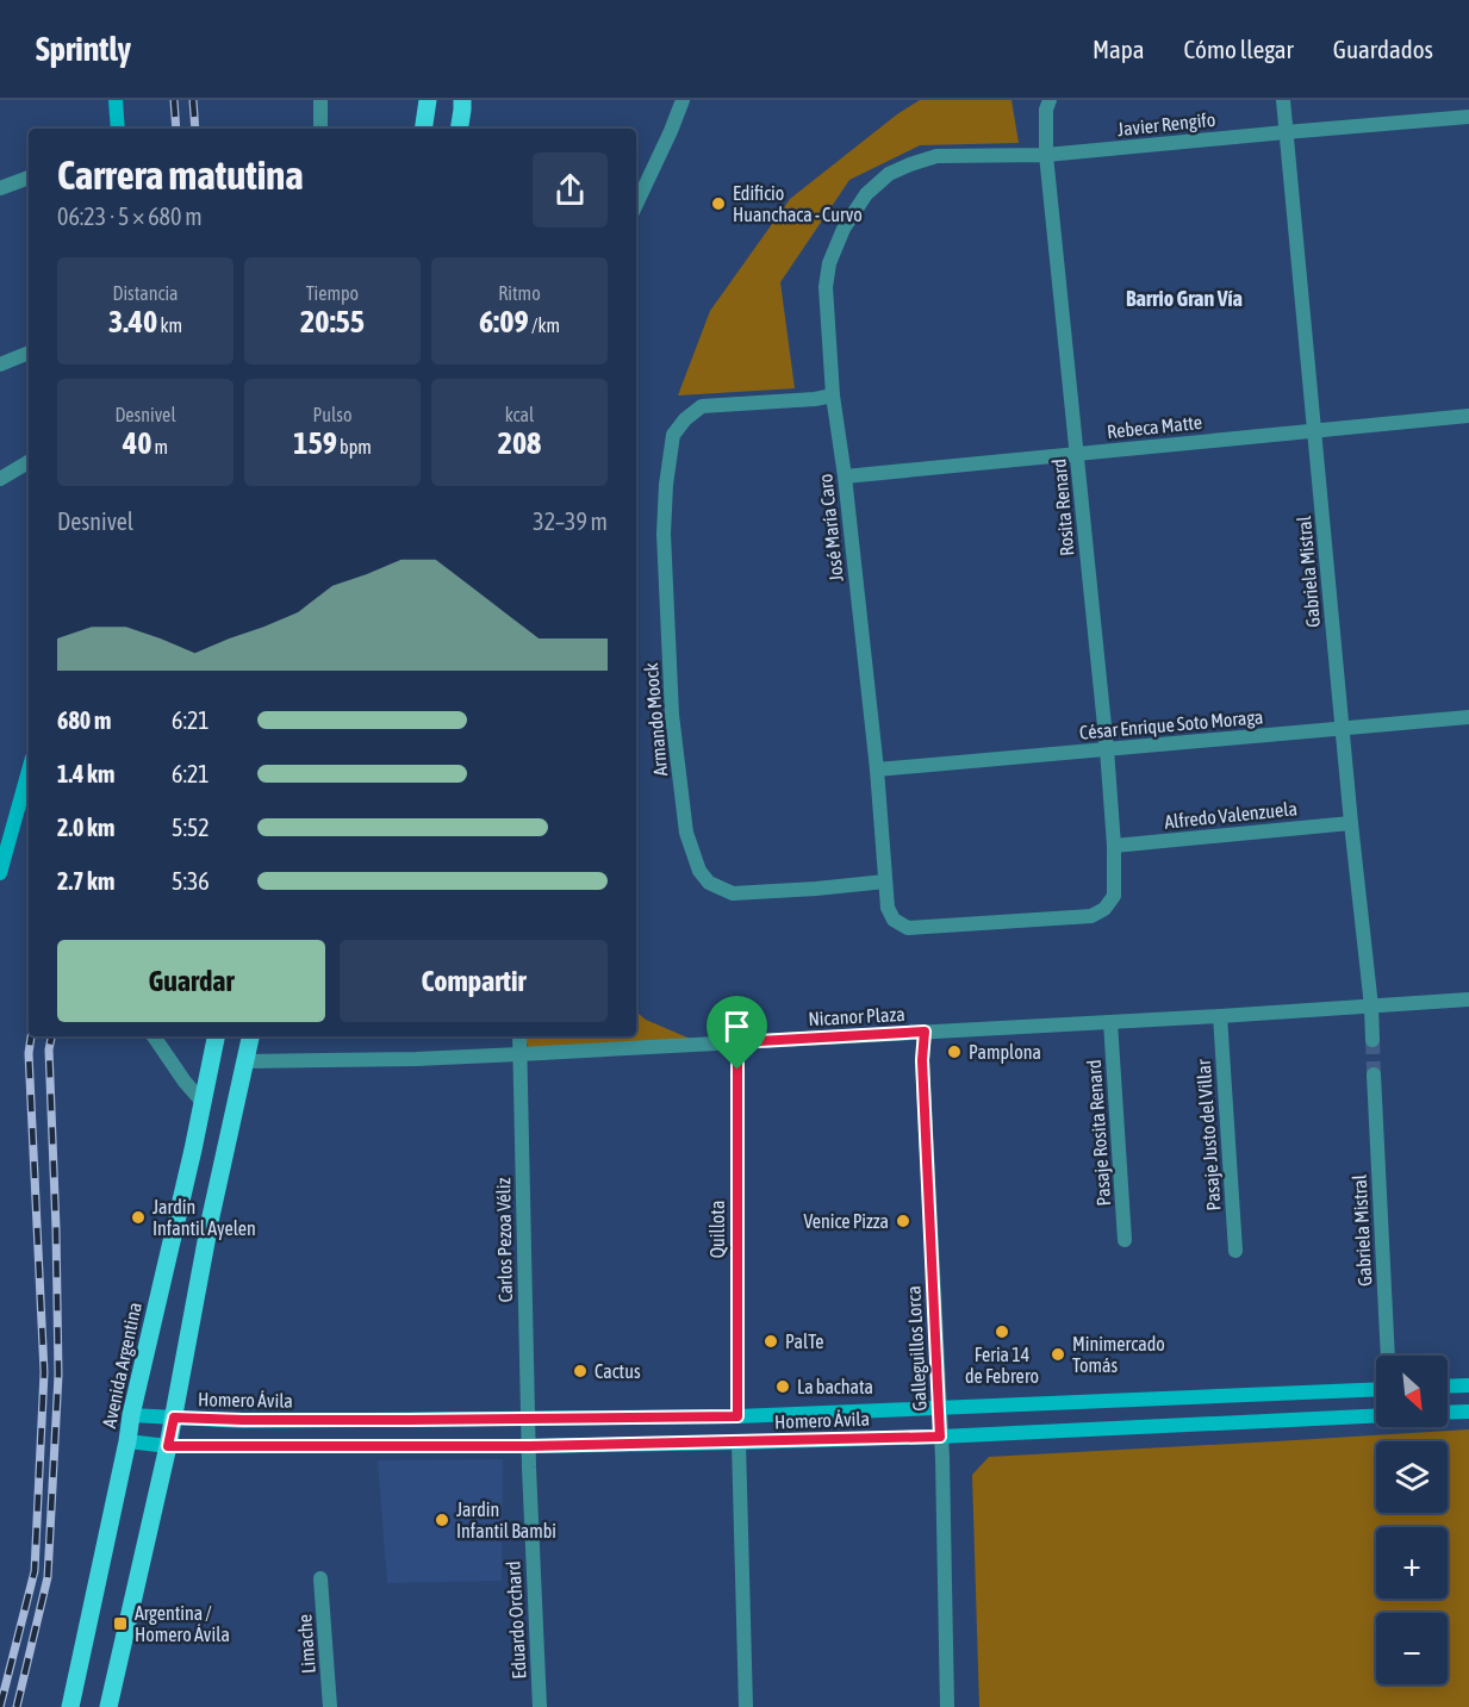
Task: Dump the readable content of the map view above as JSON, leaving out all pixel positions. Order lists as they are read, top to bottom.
{
  "streets": {
    "main road": ["Avenida Argentina", "Homero Ávila"],
    "street": [
      "Javier Rengifo",
      "Rebeca Matte",
      "Rosita Renard",
      "José María Caro",
      "Gabriela Mistral",
      "Armando Moock",
      "César Enrique Soto Moraga",
      "Alfredo Valenzuela",
      "Nicanor Plaza",
      "Pasaje Rosita Renard",
      "Pasaje Justo del Villar",
      "Quillota",
      "Carlos Pezoa Véliz",
      "Galleguillos Lorca",
      "Eduardo Orchard",
      "Limache"
    ]
  },
  "crossings": [
    ["Javier Rengifo", "Rosita Renard"],
    ["Javier Rengifo", "José María Caro"],
    ["Javier Rengifo", "Gabriela Mistral"],
    ["Rebeca Matte", "Rosita Renard"],
    ["Rebeca Matte", "José María Caro"],
    ["Rebeca Matte", "Gabriela Mistral"],
    ["Rosita Renard", "José María Caro"],
    ["Rosita Renard", "César Enrique Soto Moraga"],
    ["Rosita Renard", "Alfredo Valenzuela"],
    ["José María Caro", "Armando Moock"],
    ["José María Caro", "César Enrique Soto Moraga"],
    ["Gabriela Mistral", "César Enrique Soto Moraga"],
    ["Gabriela Mistral", "Alfredo Valenzuela"],
    ["Gabriela Mistral", "Nicanor Plaza"],
    ["Nicanor Plaza", "Pasaje Rosita Renard"],
    ["Nicanor Plaza", "Pasaje Justo del Villar"],
    ["Nicanor Plaza", "Quillota"],
    ["Nicanor Plaza", "Carlos Pezoa Véliz"],
    ["Nicanor Plaza", "Galleguillos Lorca"],
    ["Quillota", "Homero Ávila"],
    ["Carlos Pezoa Véliz", "Homero Ávila"],
    ["Carlos Pezoa Véliz", "Eduardo Orchard"],
    ["Galleguillos Lorca", "Homero Ávila"],
    ["Avenida Argentina", "Homero Ávila"],
    ["Homero Ávila", "Eduardo Orchard"]
  ],
  "districts": ["Barrio Gran Vía"],
  "places": {
    "other": [
      "Edificio Huanchaca - Curvo",
      "Pamplona",
      "Jardín Infantil Ayelen",
      "Venice Pizza",
      "Feria 14 de Febrero",
      "PalTe",
      "Minimercado Tomás",
      "Cactus",
      "La bachata",
      "Jardin Infantil Bambi"
    ],
    "transit": ["Argentina / Homero Ávila"]
  },
  "north": "bottom right",
  "page": {
    "header": "Sprintly",
    "nav": ["Mapa", "Cómo llegar", "Guardados"],
    "heading": ["Carrera matutina", "06:23 · 5 × 680 m"],
    "stats": [
      ["Distancia", "3.40 km"],
      ["Tiempo", "20:55"],
      ["Ritmo", "6:09 /km"],
      ["Desnivel", "40 m"],
      ["Pulso", "159 bpm"],
      ["kcal", "208"]
    ],
    "chart": ["Desnivel", "32–39 m"],
    "list": [
      {
        "name": "680 m",
        "note": "6:21"
      },
      {
        "name": "1.4 km",
        "note": "6:21"
      },
      {
        "name": "2.0 km",
        "note": "5:52"
      },
      {
        "name": "2.7 km",
        "note": "5:36"
      }
    ],
    "buttons": ["Guardar", "Compartir"],
    "map_buttons": ["+", "−"]
  }
}
